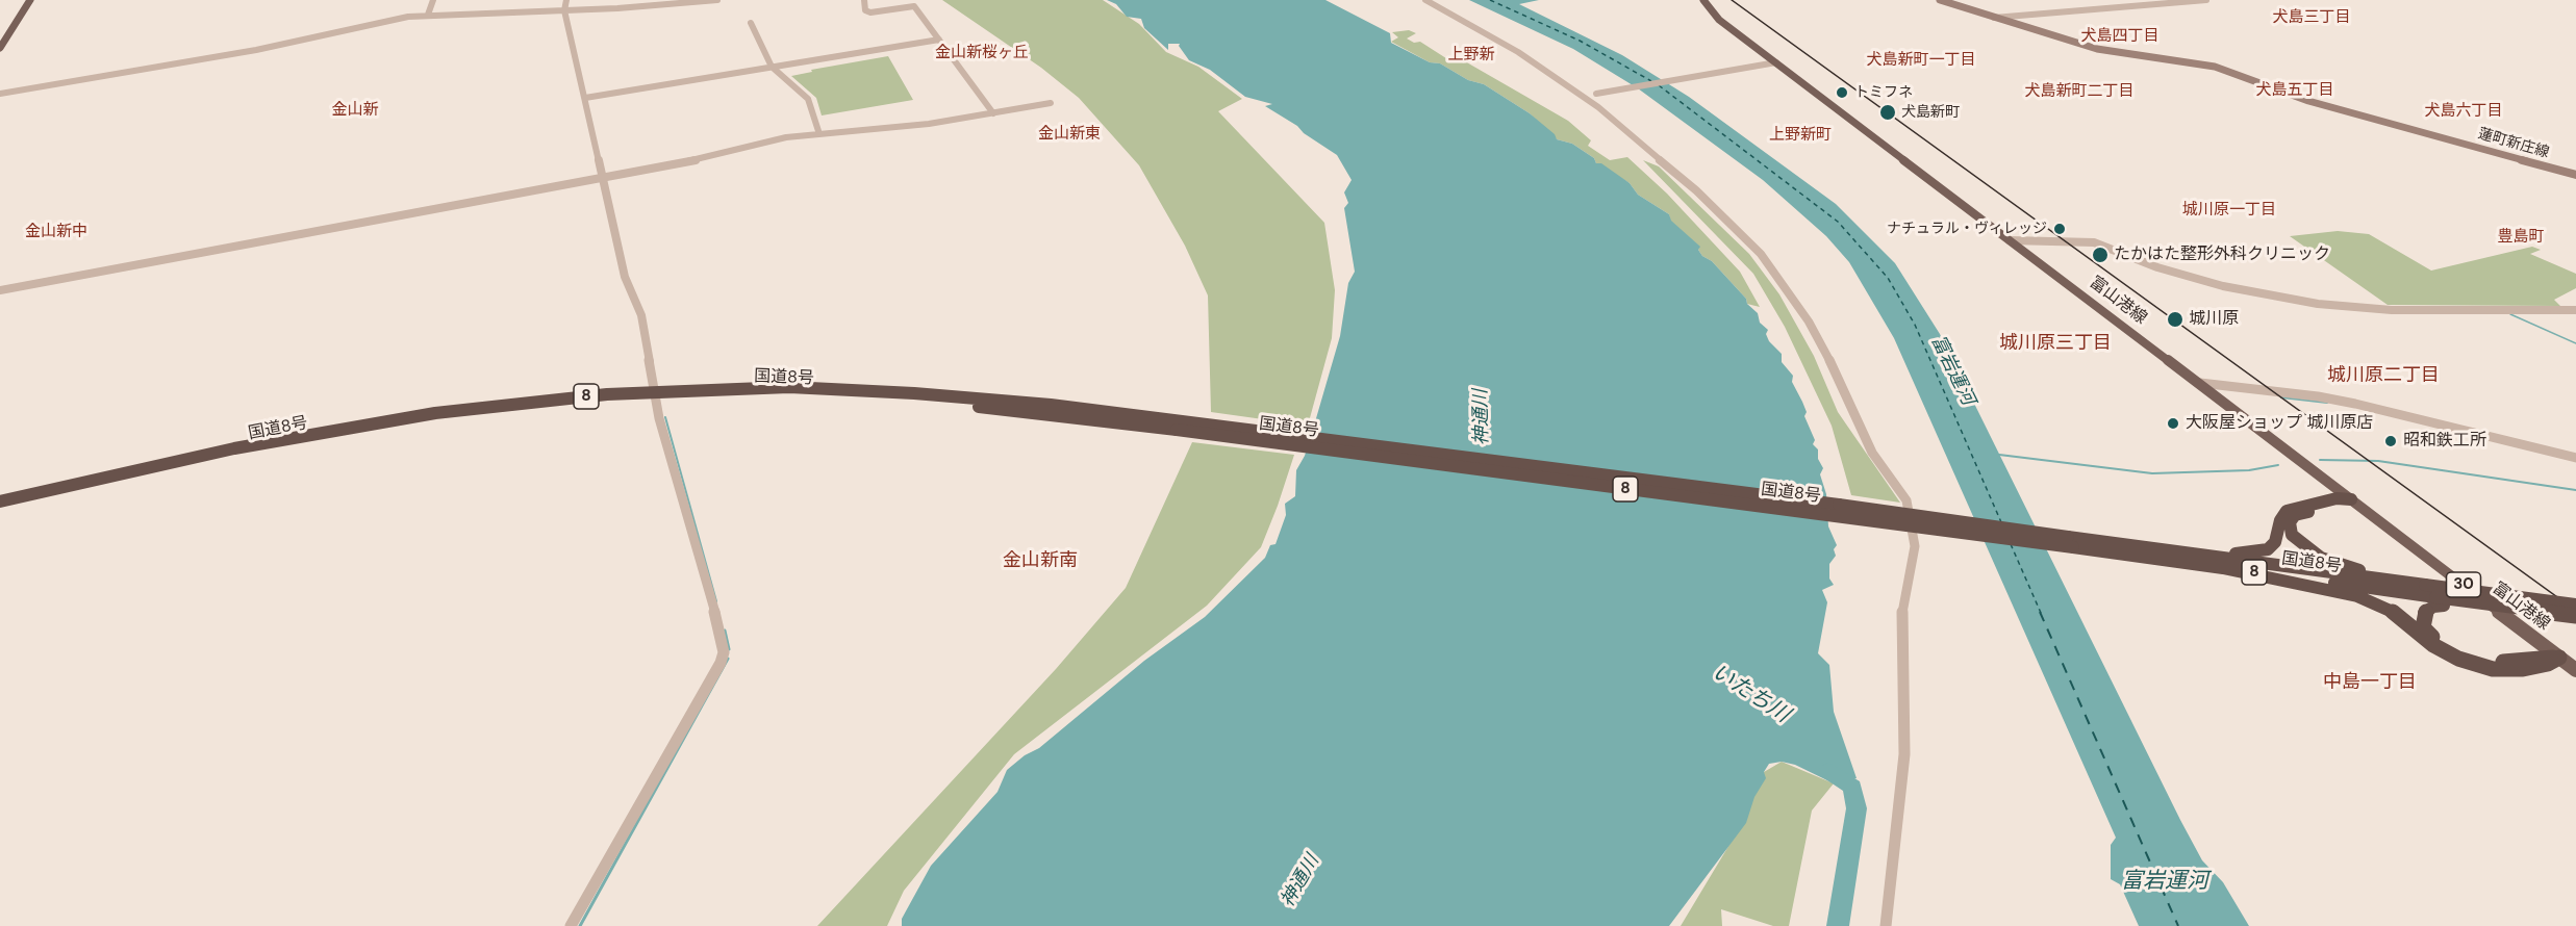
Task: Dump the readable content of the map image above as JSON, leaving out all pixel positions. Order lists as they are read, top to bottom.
{
  "streets": {
    "highway": ["国道8号", "8"],
    "main road": ["蓮町新庄線", "富山港線", "30"]
  },
  "districts": [
    "犬島三丁目",
    "犬島四丁目",
    "金山新桜ヶ丘",
    "上野新",
    "犬島新町一丁目",
    "犬島五丁目",
    "犬島新町二丁目",
    "金山新",
    "犬島六丁目",
    "金山新東",
    "上野新町",
    "城川原一丁目",
    "金山新中",
    "豊島町",
    "城川原三丁目",
    "城川原二丁目",
    "金山新南",
    "中島一丁目"
  ],
  "water": ["富岩運河", "神通川", "いたち川"],
  "places": [
    "トミフネ",
    "犬島新町",
    "ナチュラル・ヴィレッジ",
    "たかはた整形外科クリニック",
    "城川原",
    "大阪屋ショップ 城川原店",
    "昭和鉄工所"
  ]
}
